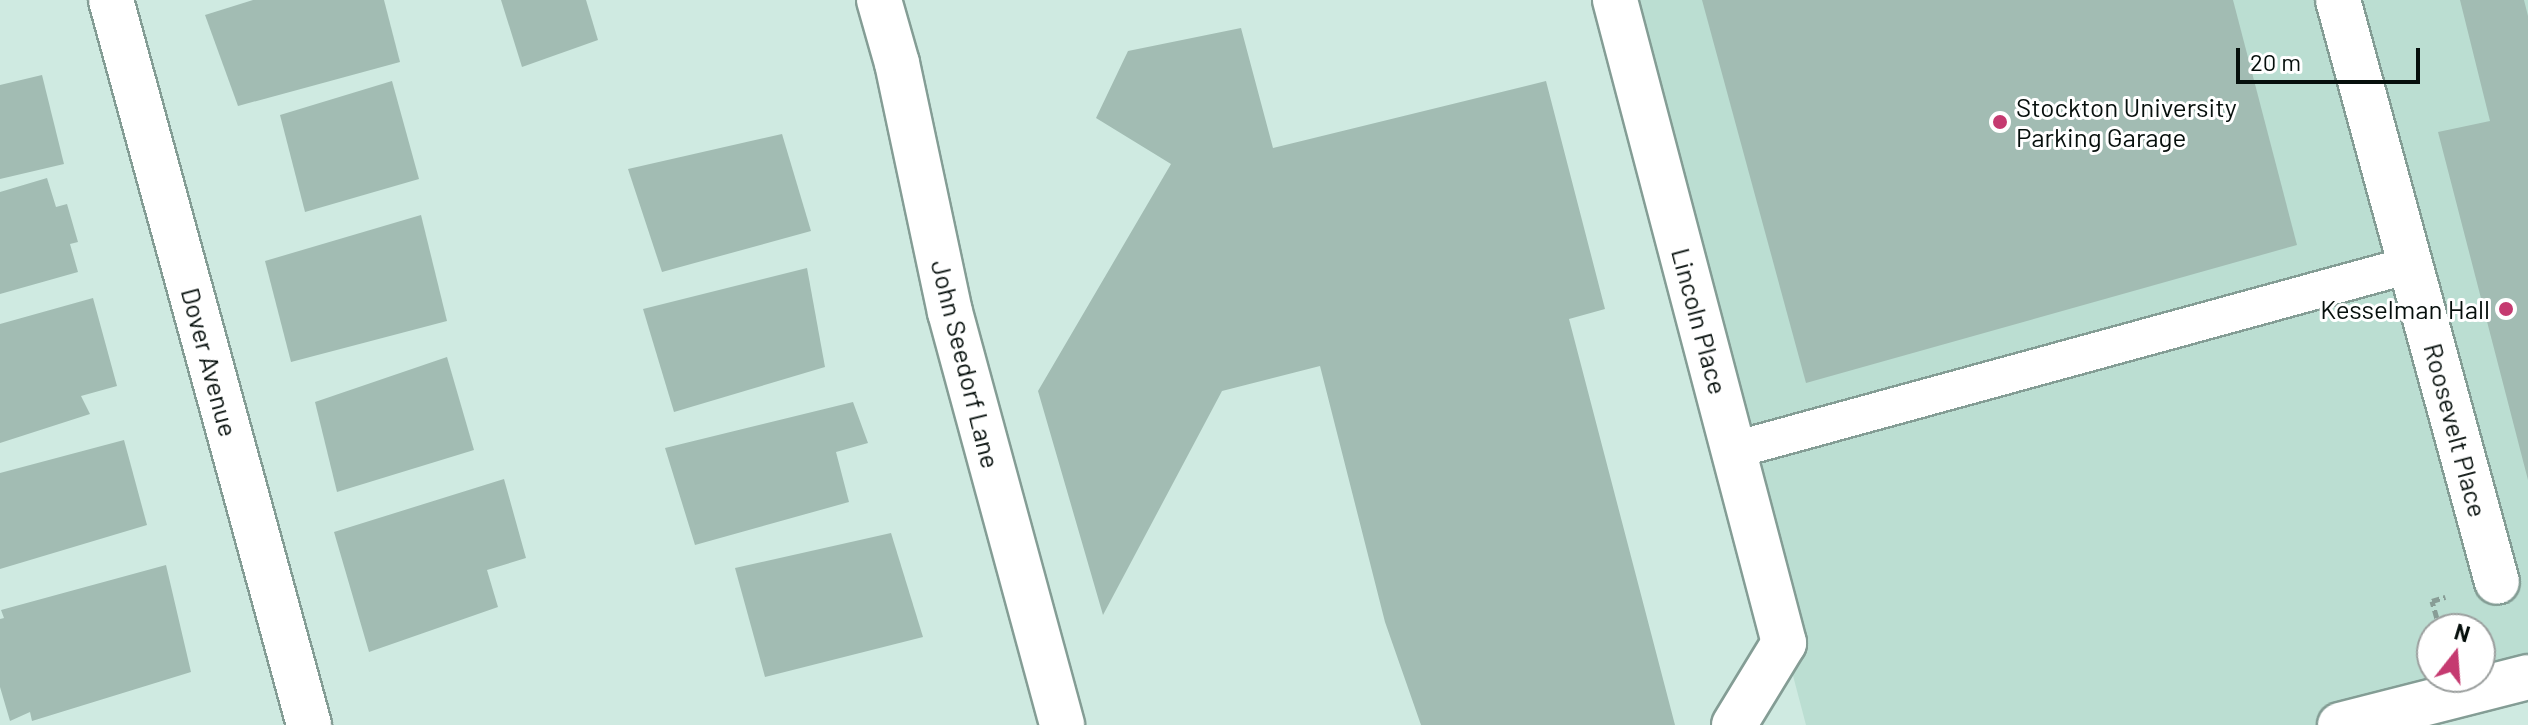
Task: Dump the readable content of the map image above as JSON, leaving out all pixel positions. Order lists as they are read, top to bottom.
{
  "streets": {
    "street": [
      "Lincoln Place",
      "Dover Avenue",
      "John Seedorf Lane",
      "Roosevelt Place"
    ]
  },
  "places": ["Stockton University Parking Garage", "Kesselman Hall"],
  "scale_bar": "20 m",
  "north": "top"
}
